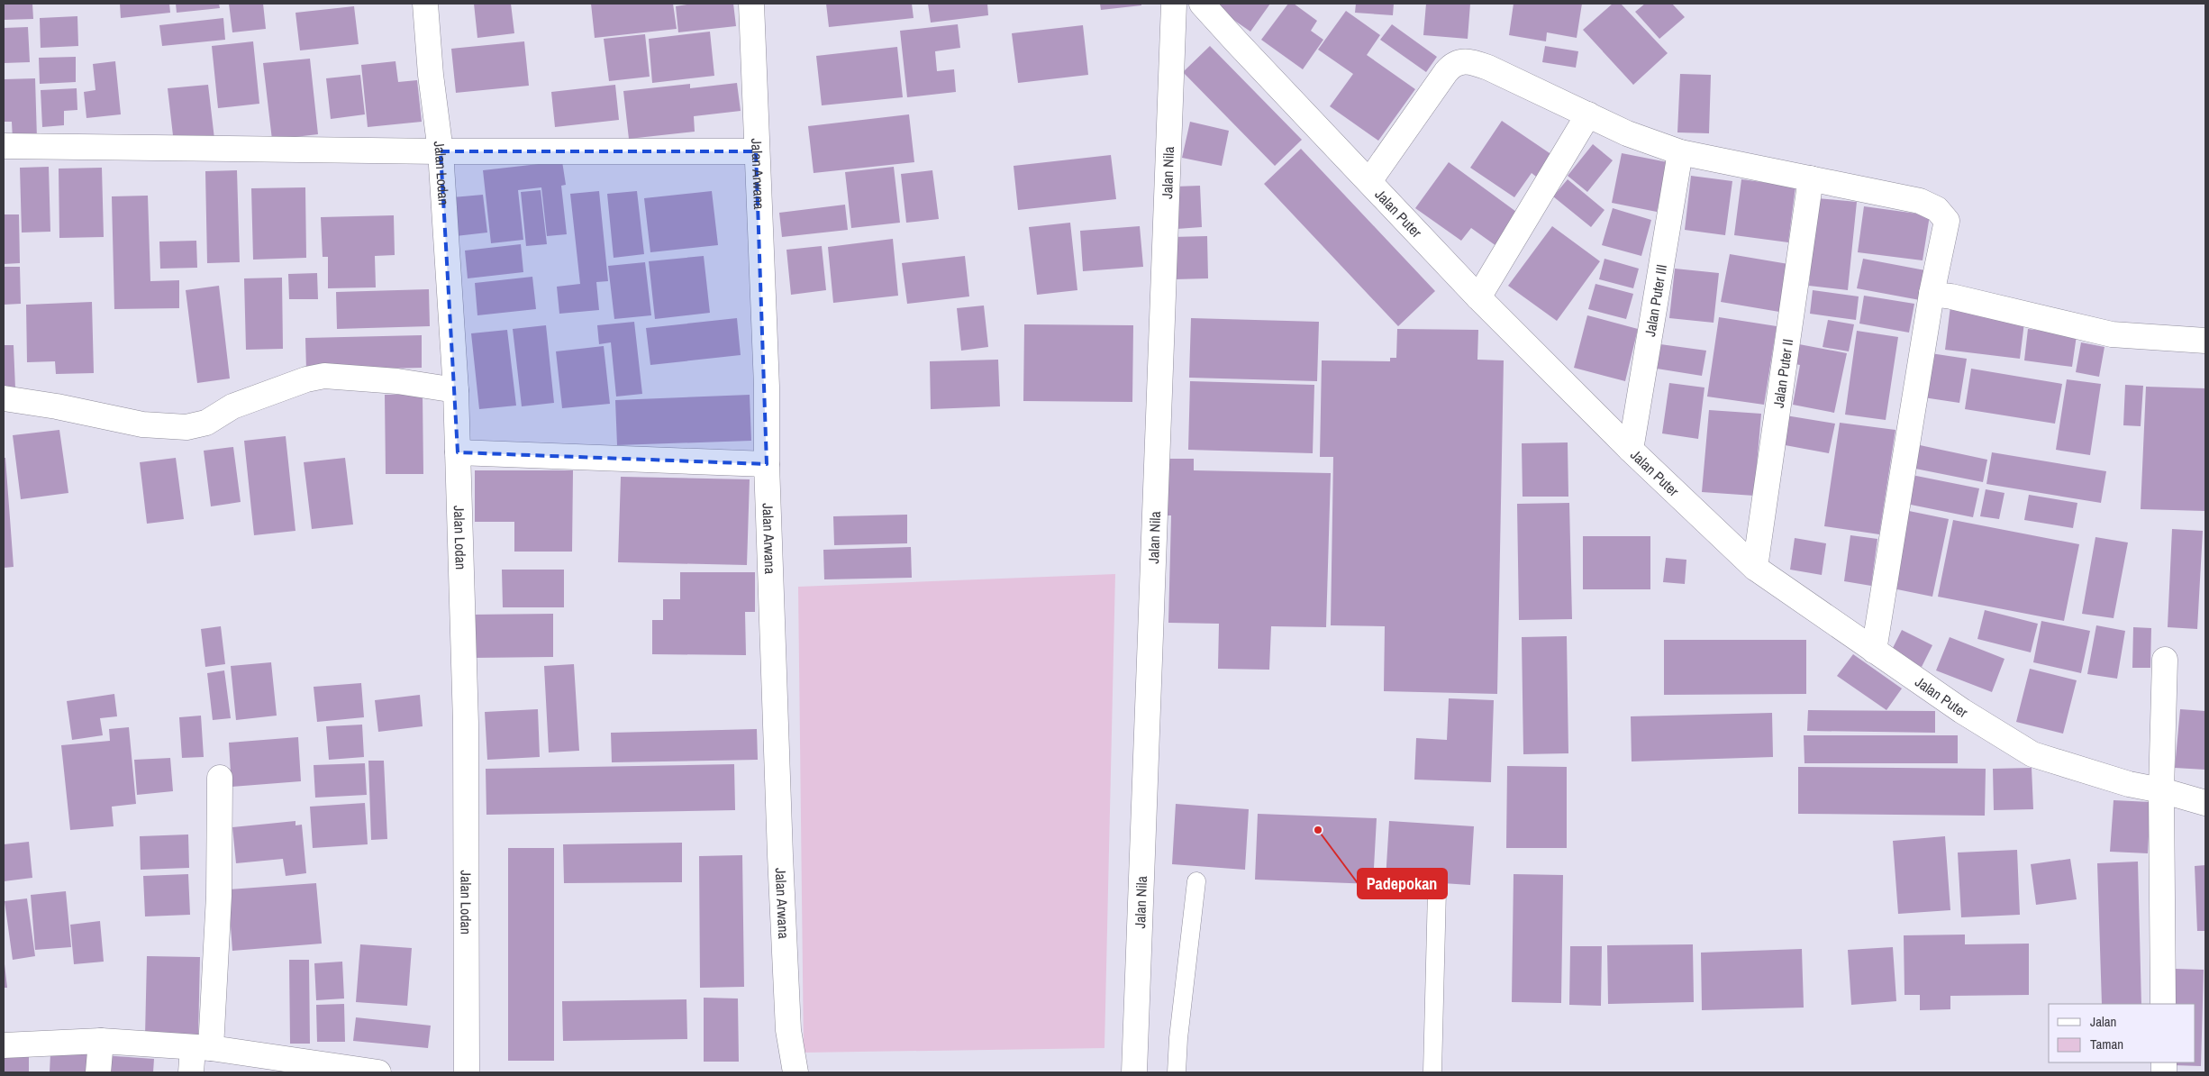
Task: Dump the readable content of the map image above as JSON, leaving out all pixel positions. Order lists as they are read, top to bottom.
{
  "streets": {
    "street": [
      "Jalan Lodan",
      "Jalan Nila",
      "Jalan Arwana",
      "Jalan Puter",
      "Jalan Puter III",
      "Jalan Puter II"
    ]
  },
  "crossings": [
    ["Jalan Puter", "Jalan Puter III"],
    ["Jalan Puter", "Jalan Puter II"]
  ],
  "places": ["Padepokan"],
  "legend": ["Jalan", "Taman"]
}
